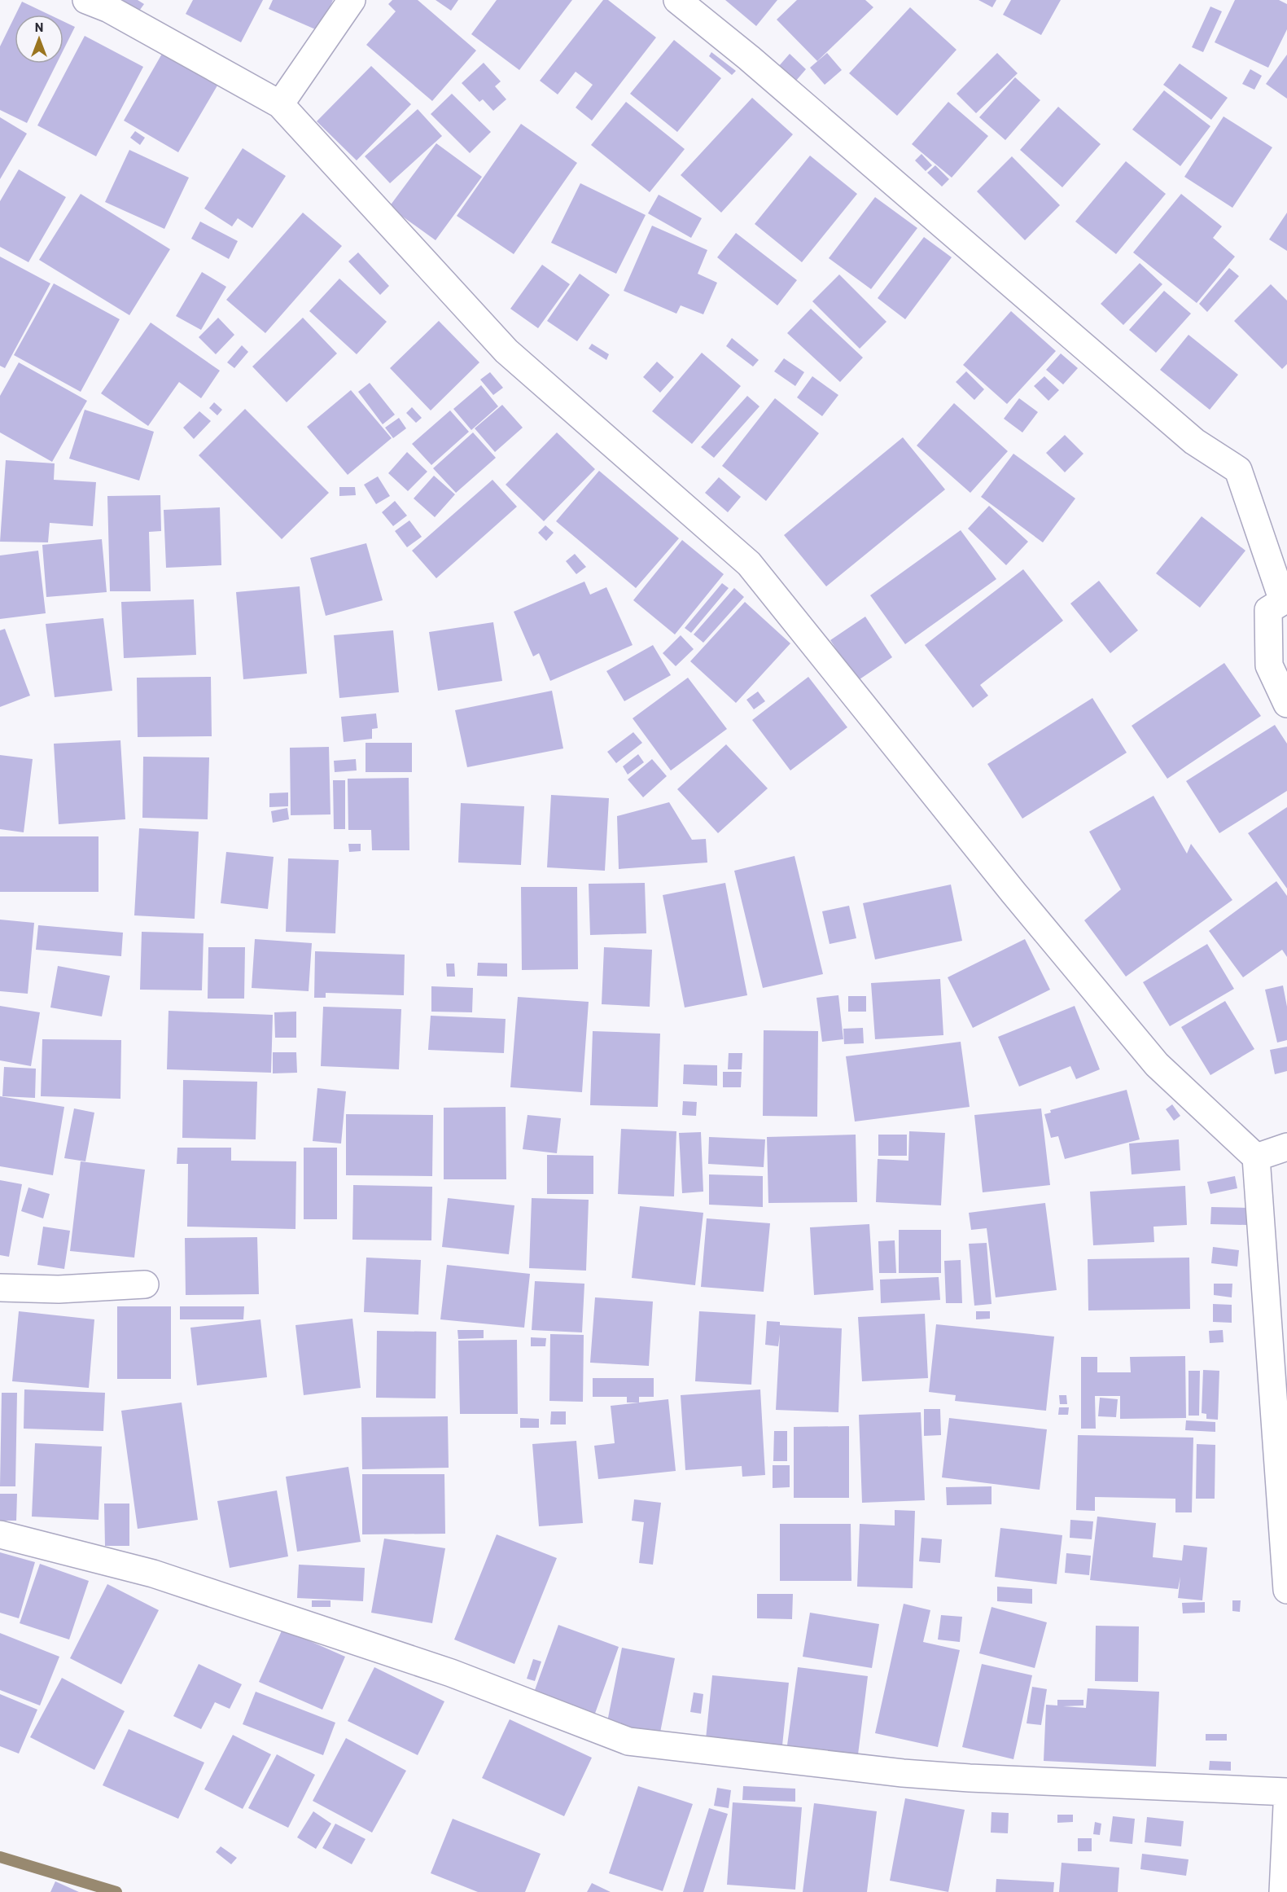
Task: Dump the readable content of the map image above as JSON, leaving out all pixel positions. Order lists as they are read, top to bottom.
{
  "north": "top"
}
